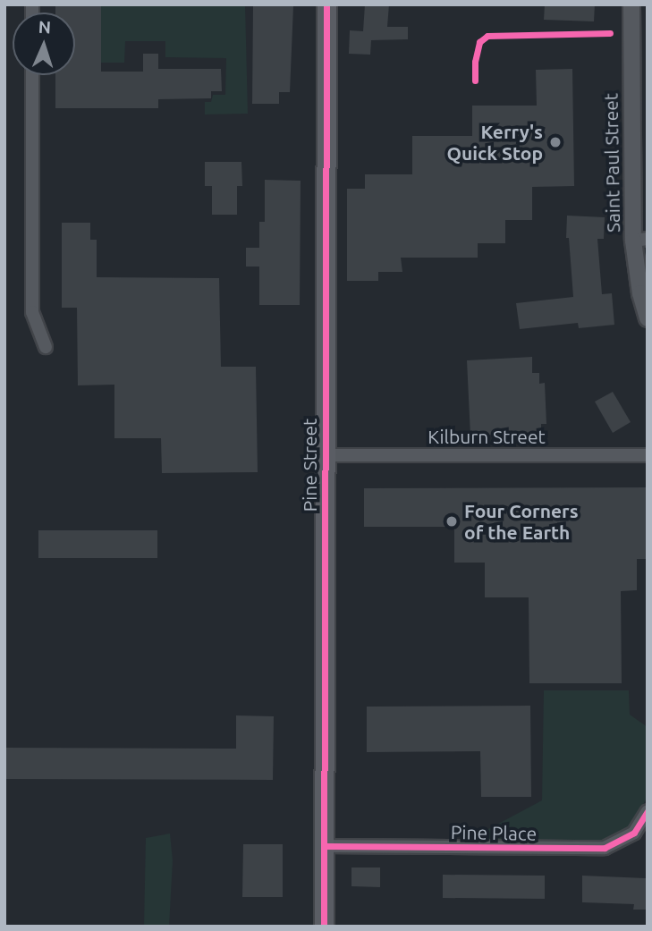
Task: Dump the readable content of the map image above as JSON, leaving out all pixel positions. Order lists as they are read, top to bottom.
{
  "streets": {
    "main road": ["Pine Street"],
    "street": ["Saint Paul Street", "Kilburn Street", "Pine Place"]
  },
  "crossings": [
    ["Kilburn Street", "Pine Street"],
    ["Pine Street", "Pine Place"]
  ],
  "places": ["Kerry's Quick Stop", "Four Corners of the Earth"],
  "north": "top"
}
